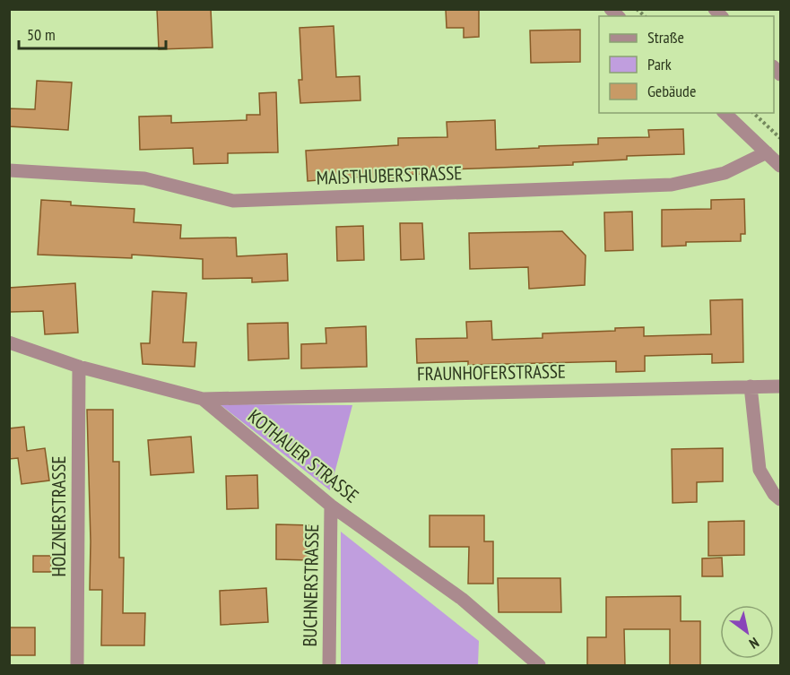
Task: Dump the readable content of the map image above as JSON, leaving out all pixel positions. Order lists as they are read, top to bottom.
{
  "streets": {
    "street": [
      "MAISTHUBERSTRASSE",
      "FRAUNHOFERSTRASSE",
      "KOTHAUER STRASSE",
      "HOLZNERSTRASSE",
      "BUCHNERSTRASSE"
    ]
  },
  "crossings": [
    ["FRAUNHOFERSTRASSE", "KOTHAUER STRASSE"],
    ["KOTHAUER STRASSE", "HOLZNERSTRASSE"],
    ["KOTHAUER STRASSE", "BUCHNERSTRASSE"]
  ],
  "legend": ["Straße", "Park", "Gebäude"],
  "scale_bar": "50 m",
  "north": "bottom right"
}
